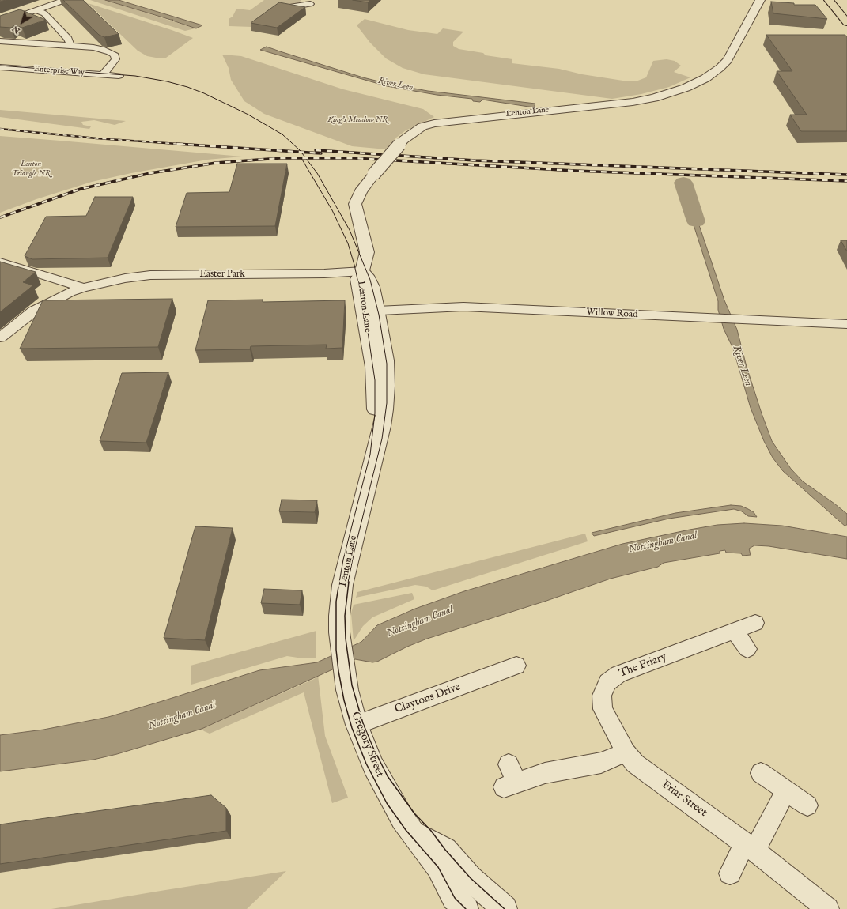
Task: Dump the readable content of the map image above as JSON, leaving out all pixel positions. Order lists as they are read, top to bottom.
{
  "streets": {
    "street": [
      "Enterprise Way",
      "Lenton Lane",
      "Easter Park",
      "Willow Road",
      "The Friary",
      "Claytons Drive",
      "Gregory Street",
      "Friar Street"
    ]
  },
  "crossings": [
    ["Lenton Lane", "Easter Park"],
    ["Lenton Lane", "Willow Road"],
    ["Lenton Lane", "Gregory Street"],
    ["The Friary", "Friar Street"],
    ["Claytons Drive", "Gregory Street"]
  ],
  "water": ["River Leen", "Nottingham Canal"],
  "parks": ["King's Meadow NR", "Lenton Triangle NR"],
  "north": "bottom left"
}
